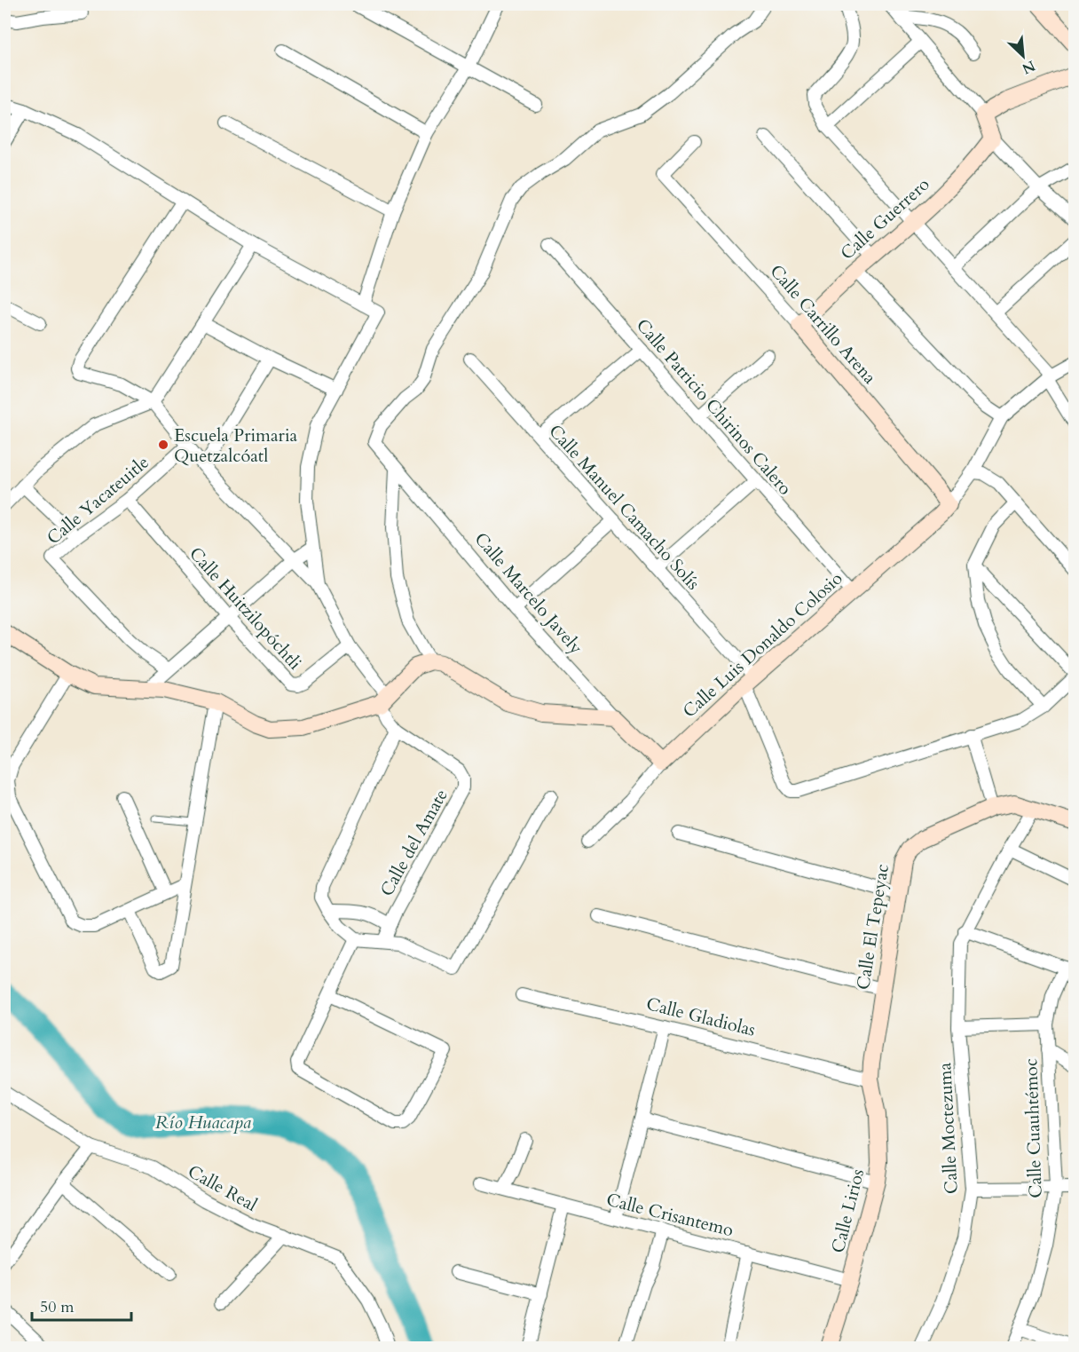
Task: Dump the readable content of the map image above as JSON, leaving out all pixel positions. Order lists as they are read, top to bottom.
{
  "streets": {
    "street": [
      "Calle Guerrero",
      "Calle Carrillo Arena",
      "Calle Patricio Chirinos Calero",
      "Calle Yacateuitle",
      "Calle Manuel Camacho Solís",
      "Calle Marcelo Javely",
      "Calle Huitzilopóchtli",
      "Calle Luis Donaldo Colosio",
      "Calle del Amate",
      "Calle El Tepeyac",
      "Calle Gladiolas",
      "Calle Moctezuma",
      "Calle Cuauhtémoc",
      "Calle Real",
      "Calle Lirios",
      "Calle Crisantemo"
    ]
  },
  "crossings": [
    ["Calle Guerrero", "Calle Carrillo Arena"],
    ["Calle Carrillo Arena", "Calle Luis Donaldo Colosio"],
    ["Calle Patricio Chirinos Calero", "Calle Luis Donaldo Colosio"],
    ["Calle Yacateuitle", "Calle Huitzilopóchtli"],
    ["Calle Manuel Camacho Solís", "Calle Luis Donaldo Colosio"],
    ["Calle Marcelo Javely", "Calle Luis Donaldo Colosio"],
    ["Calle Huitzilopóchtli", "Calle del Amate"],
    ["Calle El Tepeyac", "Calle Gladiolas"],
    ["Calle El Tepeyac", "Calle Moctezuma"],
    ["Calle El Tepeyac", "Calle Lirios"],
    ["Calle Gladiolas", "Calle Lirios"],
    ["Calle Lirios", "Calle Crisantemo"]
  ],
  "water": ["Río Huacapa"],
  "places": ["Escuela Primaria Quetzalcóatl"],
  "scale_bar": "50 m",
  "north": "bottom right"
}
